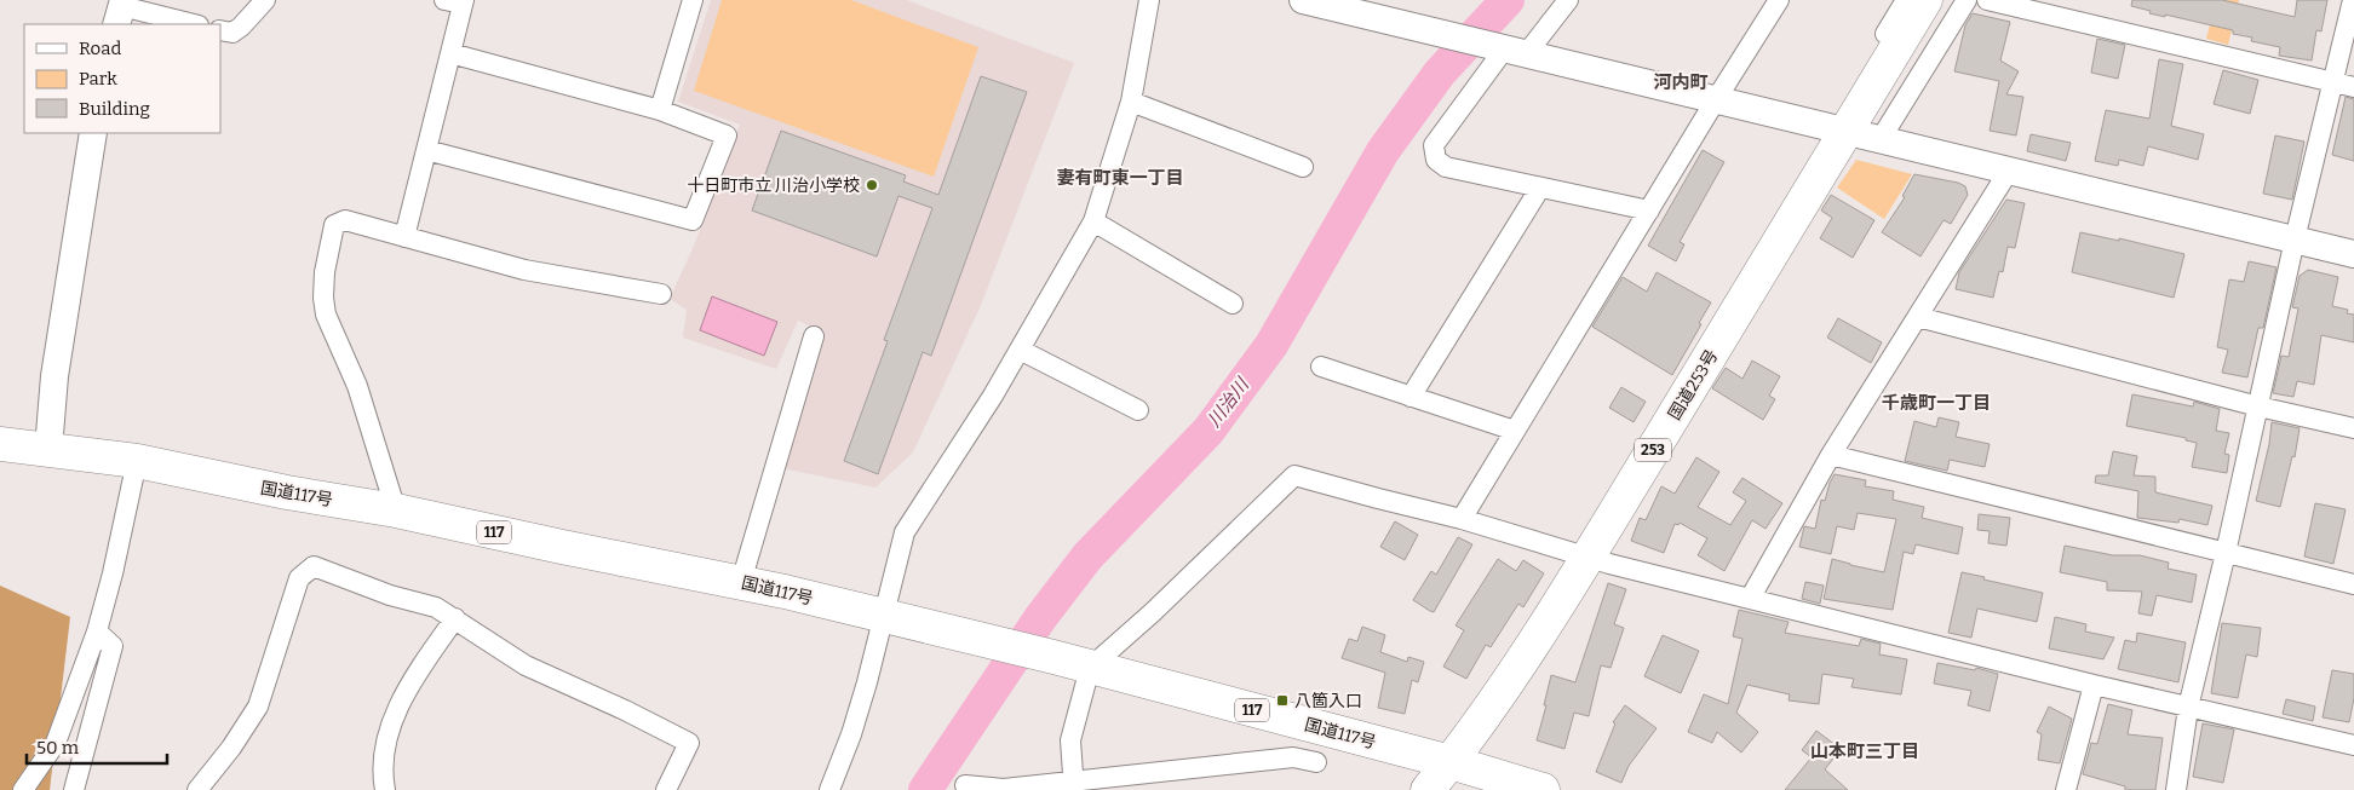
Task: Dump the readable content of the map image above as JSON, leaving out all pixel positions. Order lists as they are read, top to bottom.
{
  "streets": {
    "highway": [
      "国道253号",
      "253",
      "国道117号",
      "117"
    ]
  },
  "crossings": [
    ["国道253号", "国道117号"]
  ],
  "districts": [
    "河内町",
    "妻有町東一丁目",
    "千歳町一丁目",
    "山本町三丁目"
  ],
  "water": ["川治川"],
  "places": {
    "other": ["十日町市立 川治小学校"],
    "transit": ["八箇入口"]
  },
  "legend": ["Road", "Park", "Building"],
  "scale_bar": "50 m"
}
